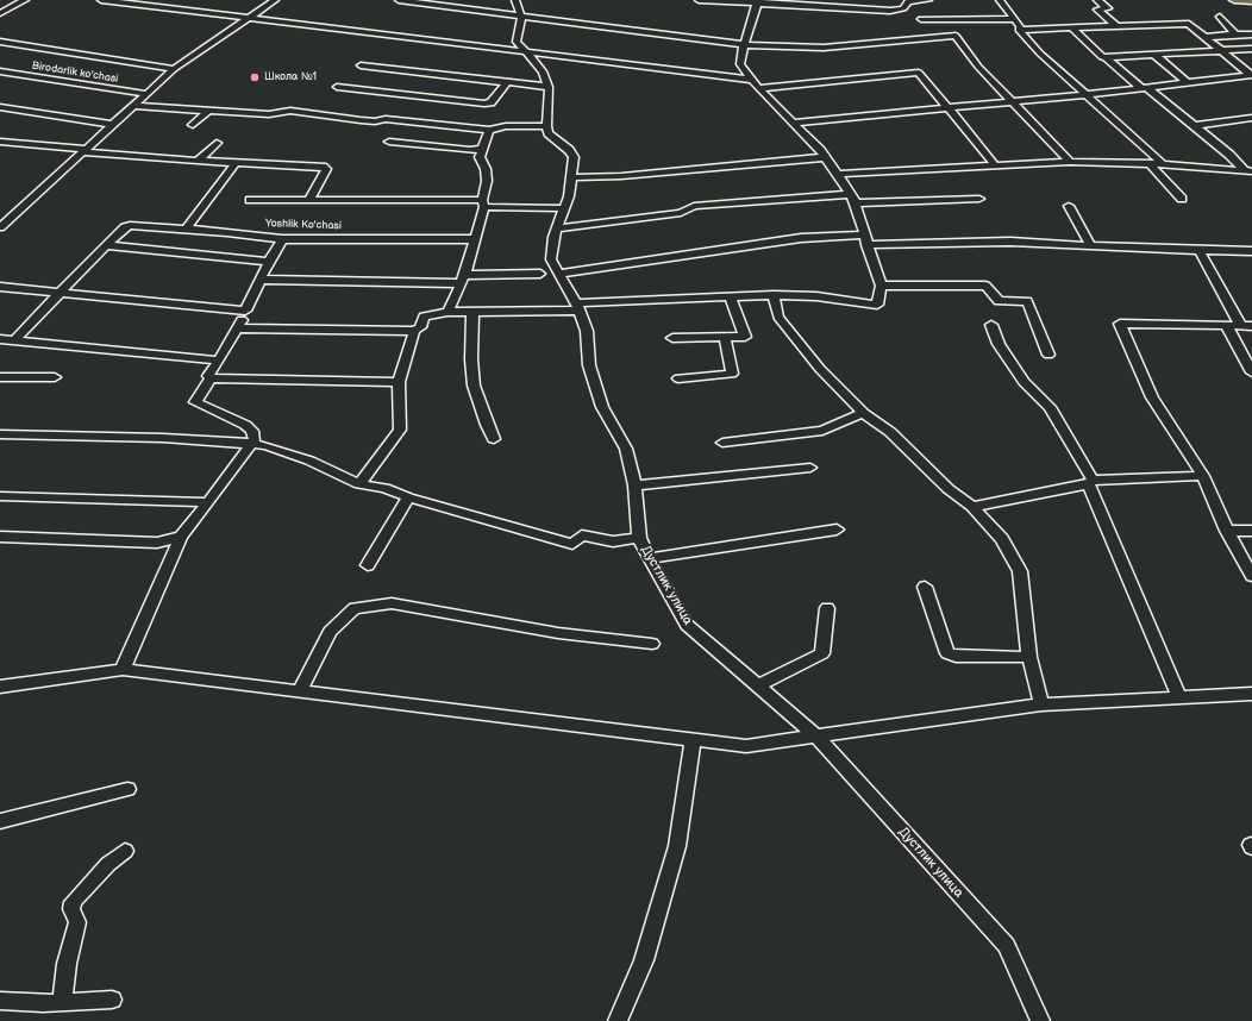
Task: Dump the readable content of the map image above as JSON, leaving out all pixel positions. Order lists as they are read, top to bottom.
{
  "streets": {
    "street": ["Birodarlik ko'chasi", "Yoshlik Ko'chasi", "Дустлик улица"]
  },
  "places": ["Школа №1"]
}
